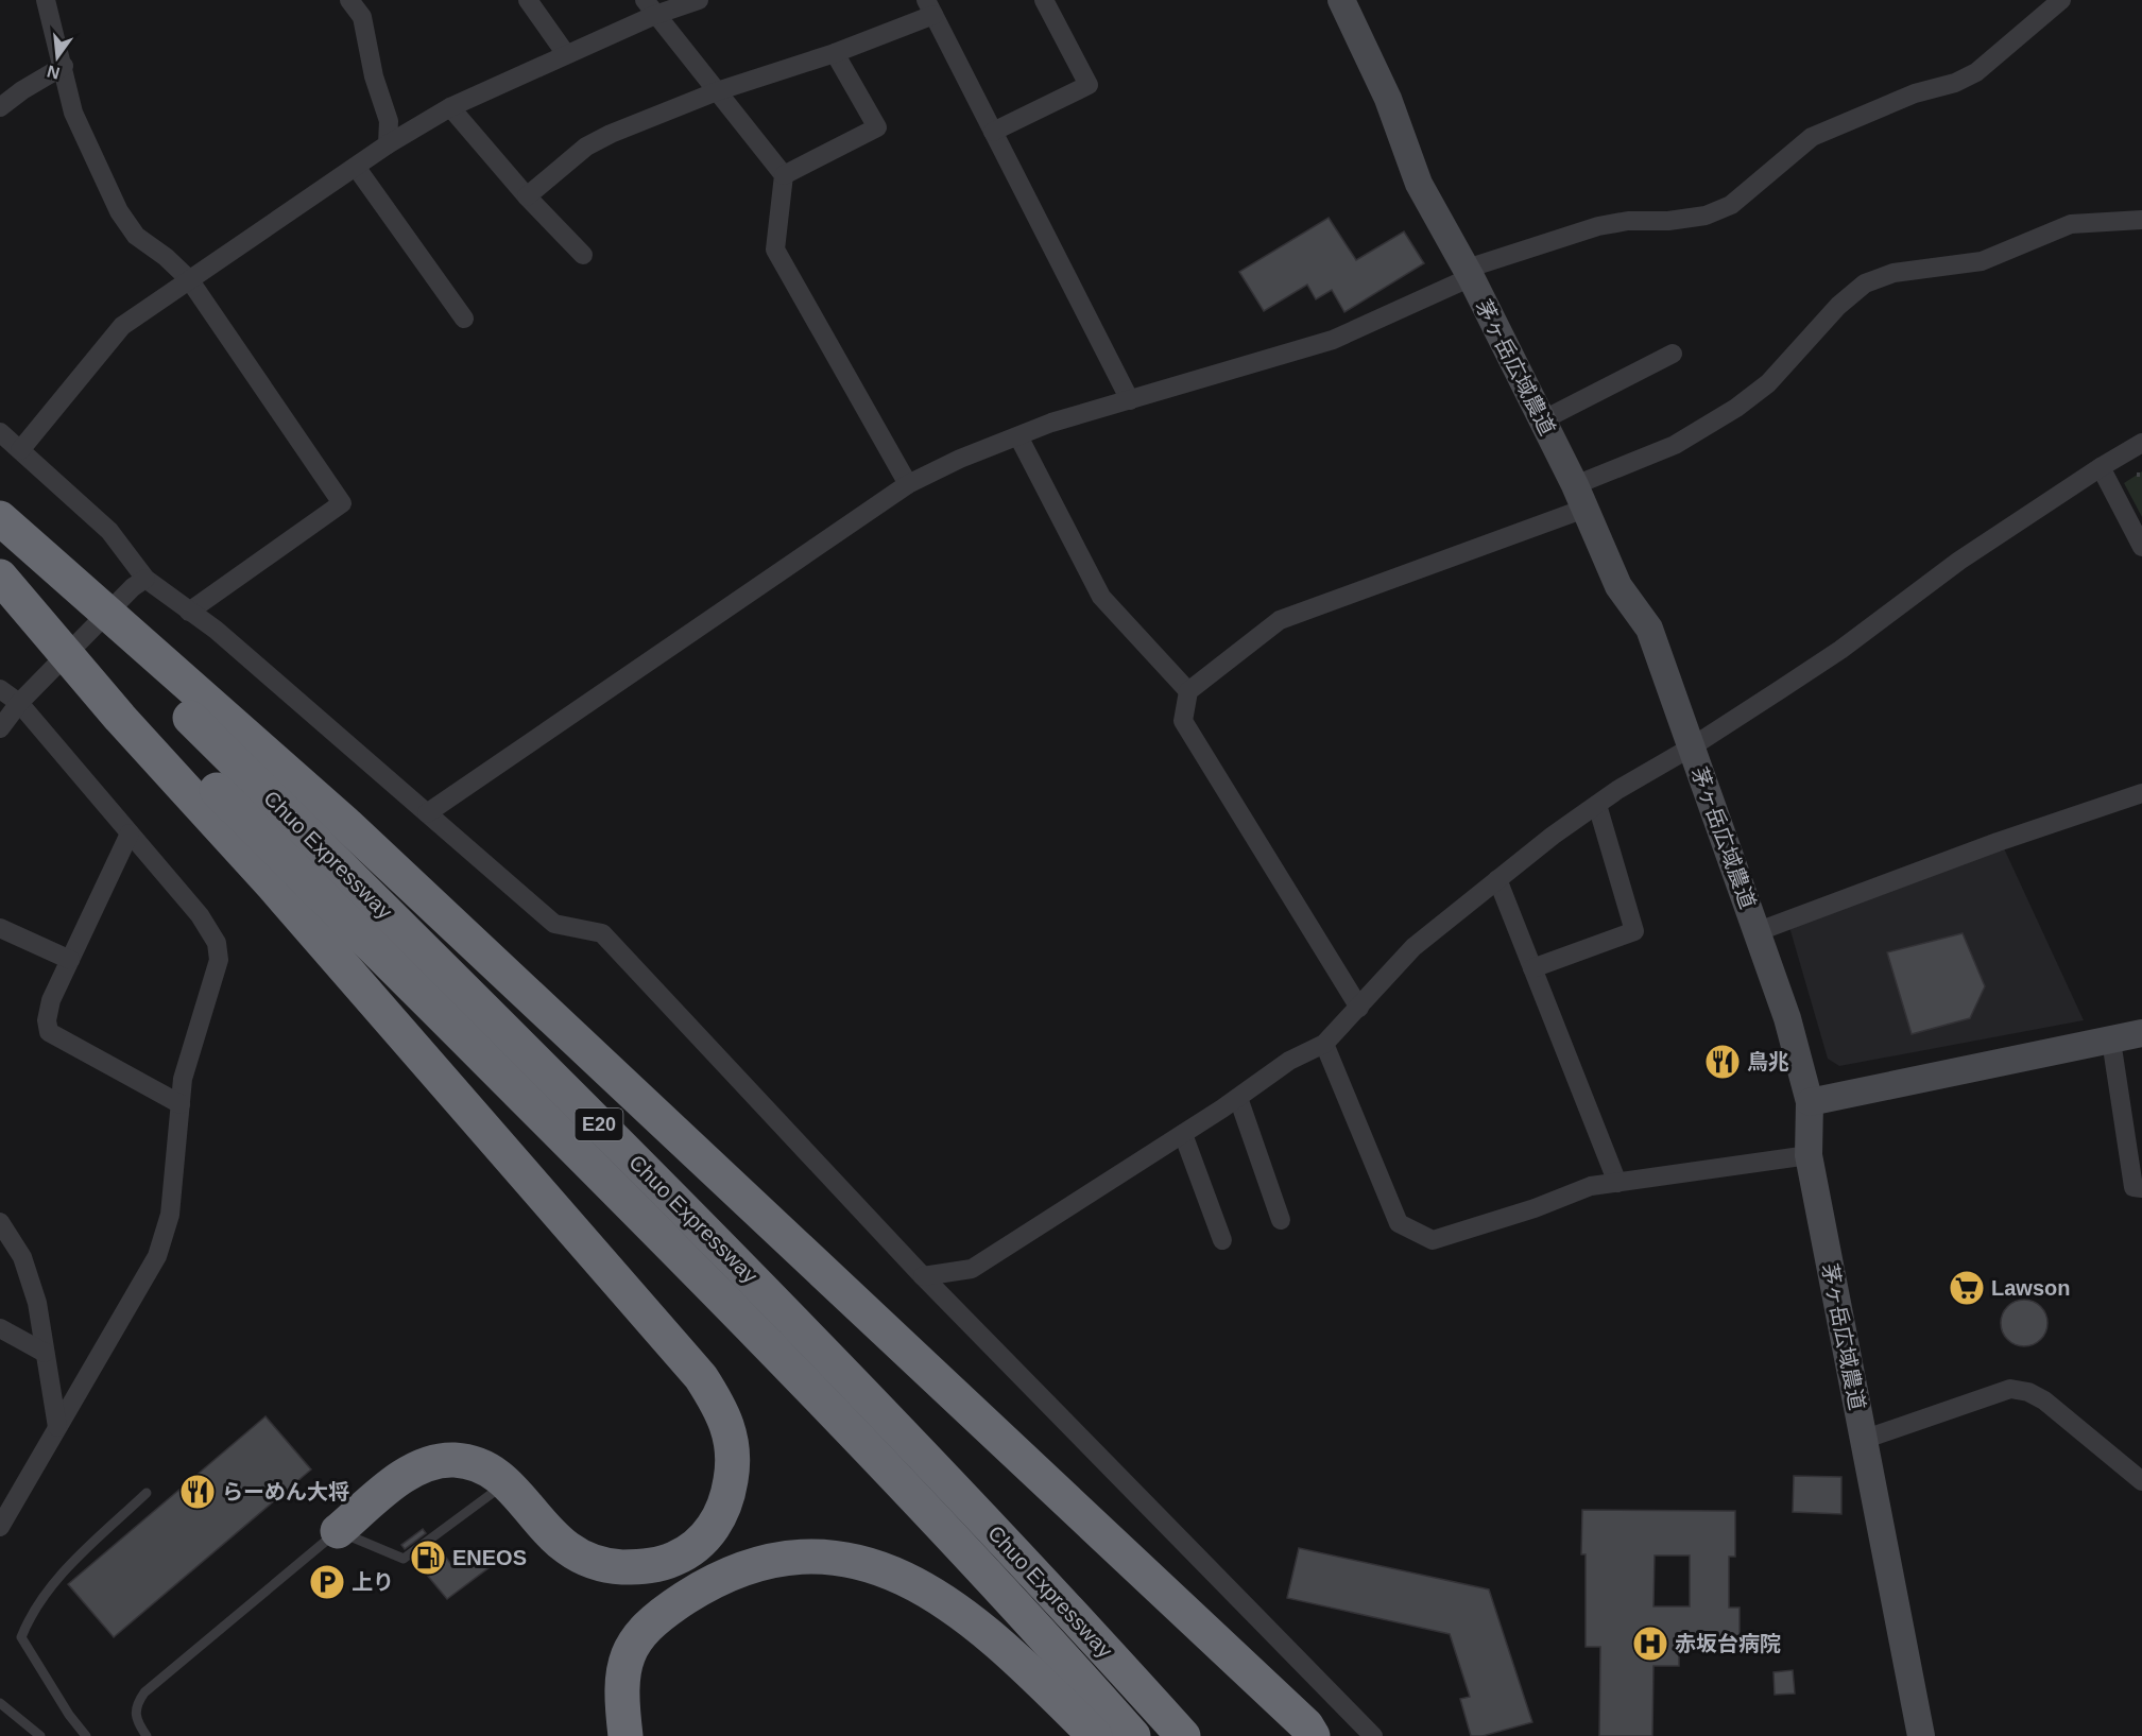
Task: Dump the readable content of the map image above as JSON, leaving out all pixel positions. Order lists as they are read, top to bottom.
{
  "streets": {
    "highway": ["Chuo Expressway", "E20"],
    "street": ["茅ヶ岳広域農道"]
  },
  "places": {
    "restaurant": ["鳥兆", "らーめん大将"],
    "supermarket": ["Lawson"],
    "fuel station": ["ENEOS"],
    "parking": ["上り"],
    "hospital": ["赤坂台病院"]
  },
  "north": "bottom"
}
